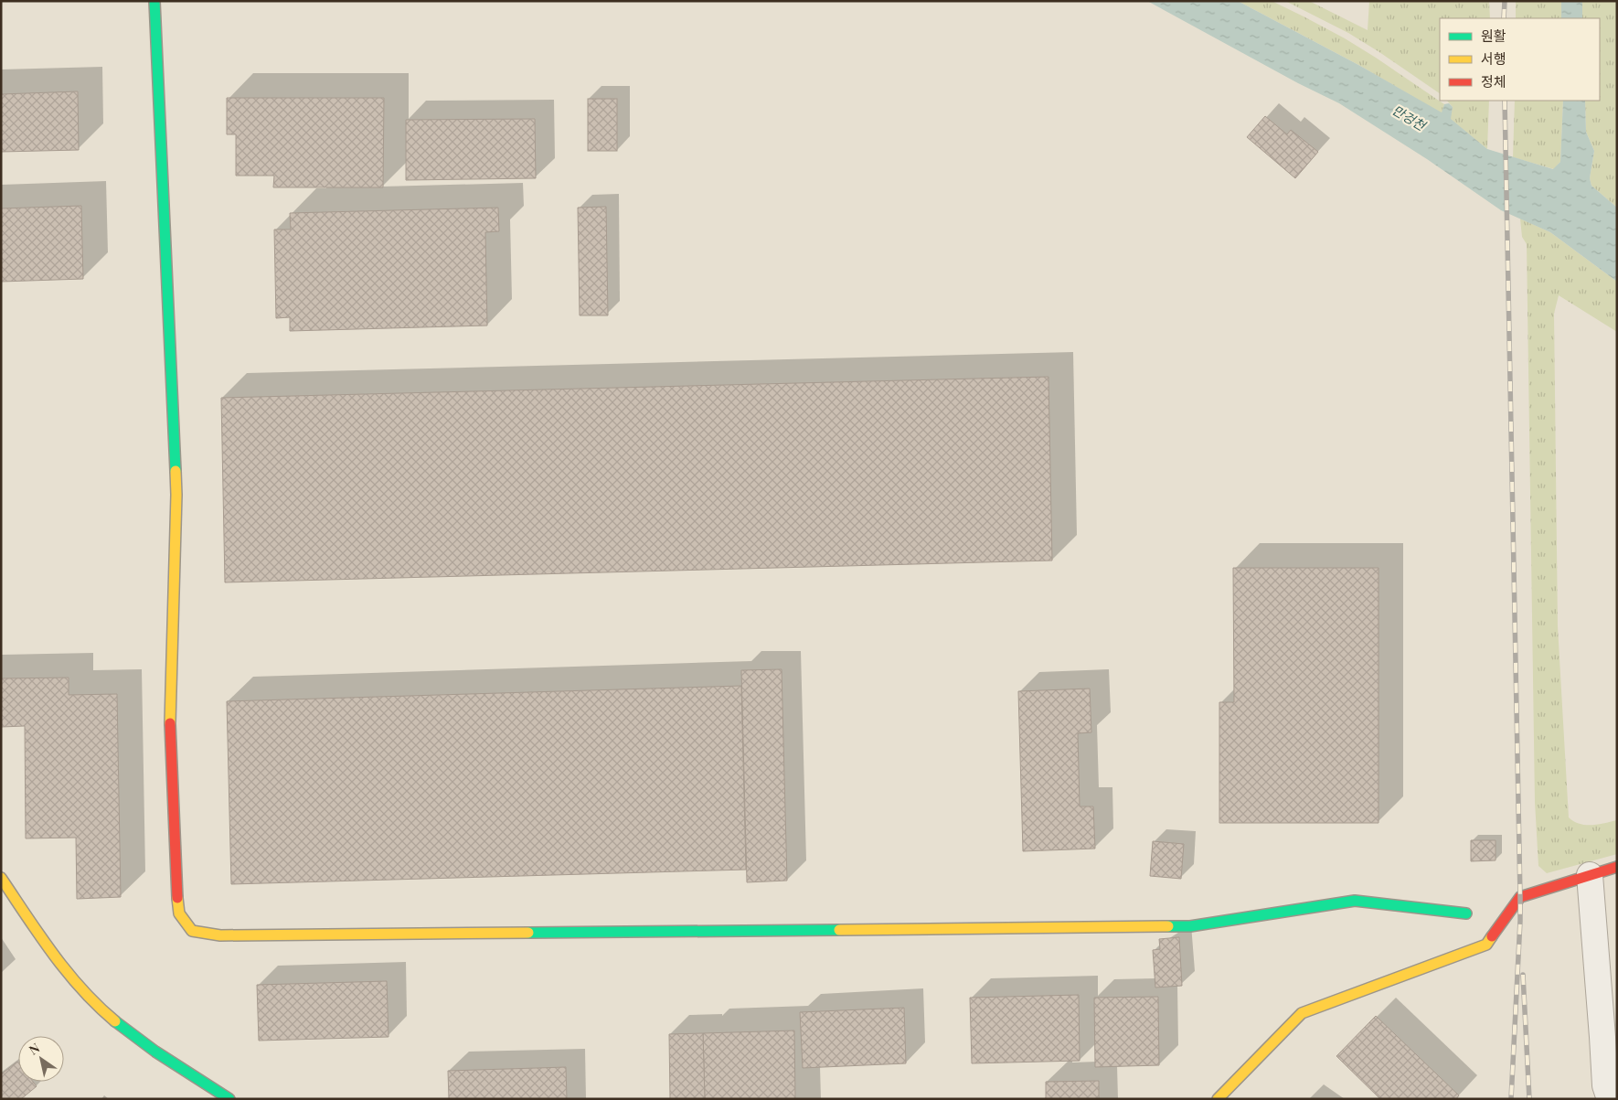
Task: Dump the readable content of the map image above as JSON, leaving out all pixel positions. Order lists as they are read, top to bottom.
{
  "water": ["만겅천"],
  "legend": ["원활", "서행", "정체"],
  "north": "top left"
}
